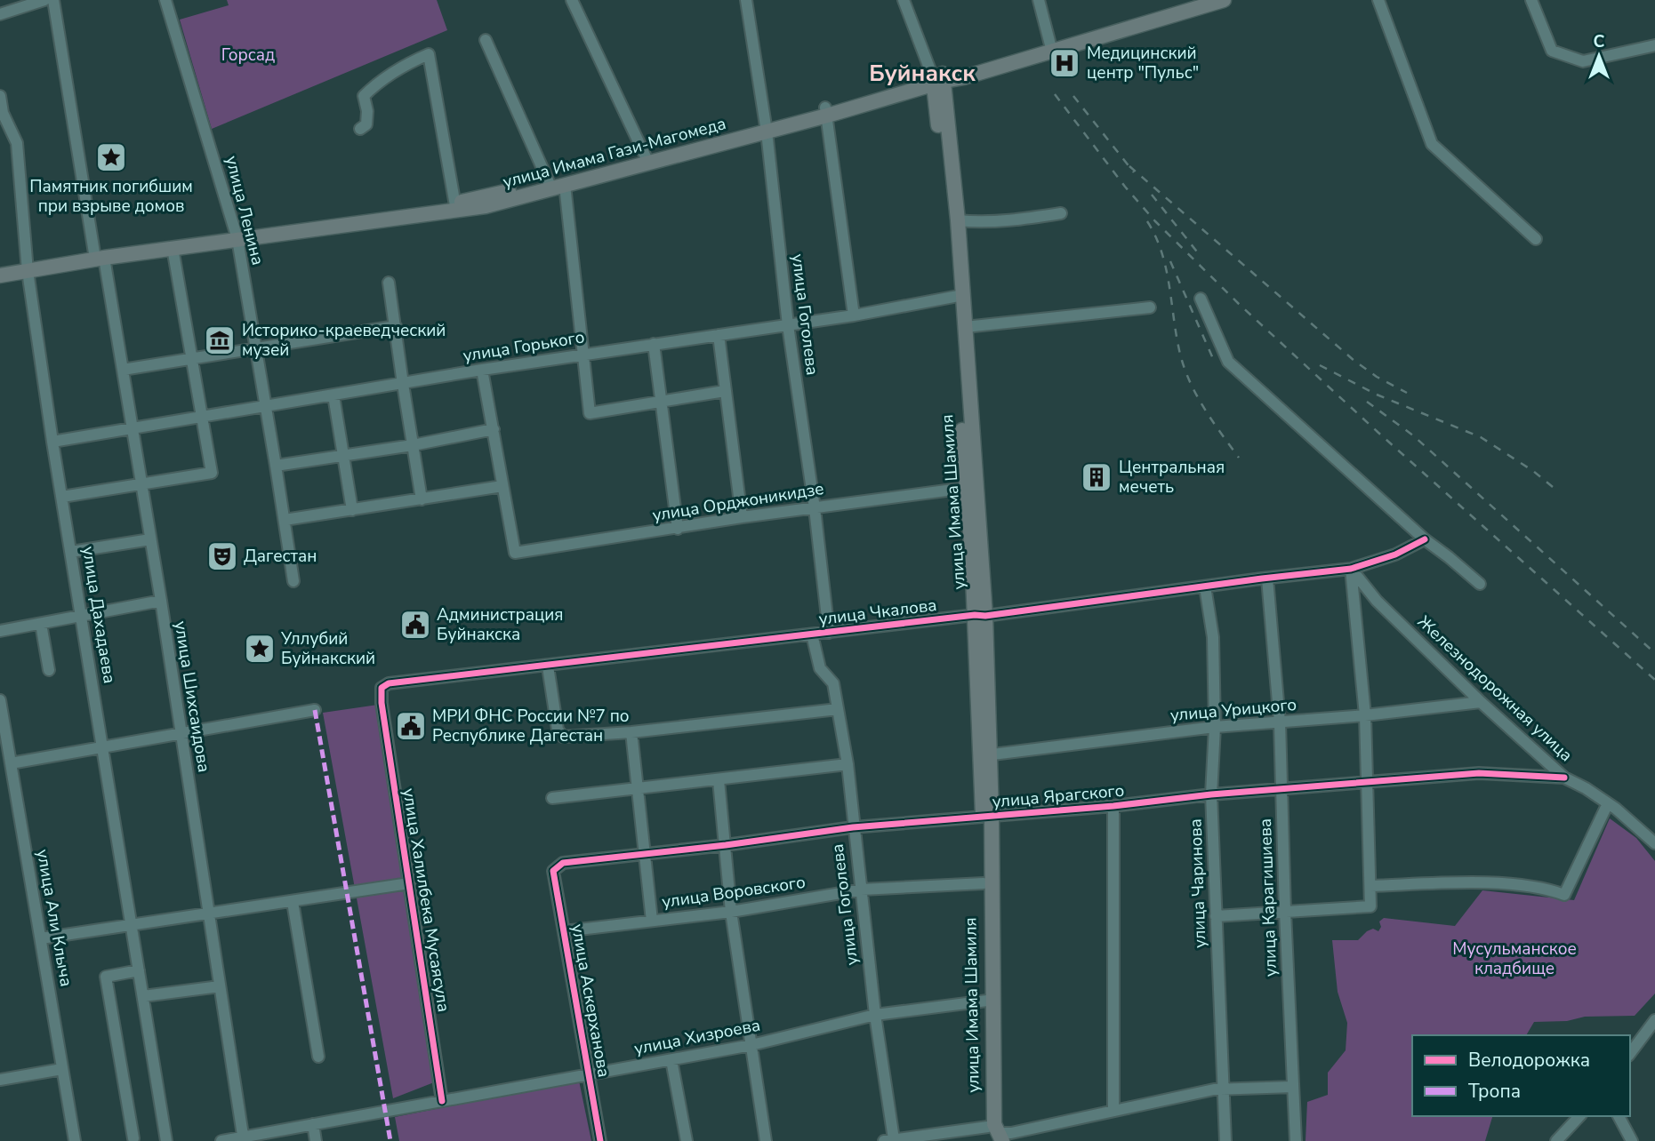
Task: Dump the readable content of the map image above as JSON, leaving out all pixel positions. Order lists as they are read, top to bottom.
{
  "streets": {
    "main road": ["улица Имама Шамиля"],
    "street": [
      "улица Ленина",
      "улица Гоголева",
      "улица Горького",
      "улица Орджоникидзе",
      "улица Чкалова",
      "улица Дахадаева",
      "Железнодорожная улица",
      "улица Шихсаидова",
      "улица Урицкого",
      "улица Ярагского",
      "улица Чаринова",
      "улица Воровского",
      "улица Карагишиева",
      "улица Халилбека Мусаясула",
      "улица Али Клыча",
      "улица Аскерханова",
      "улица Хизроева"
    ]
  },
  "crossings": [
    ["улица Ленина", "улица Горького"],
    ["улица Гоголева", "улица Горького"],
    ["улица Гоголева", "улица Орджоникидзе"],
    ["улица Гоголева", "улица Чкалова"],
    ["улица Гоголева", "улица Ярагского"],
    ["улица Гоголева", "улица Воровского"],
    ["улица Гоголева", "улица Хизроева"],
    ["улица Горького", "улица Имама Шамиля"],
    ["улица Горького", "улица Дахадаева"],
    ["улица Горького", "улица Шихсаидова"],
    ["улица Орджоникидзе", "улица Имама Шамиля"],
    ["улица Имама Шамиля", "улица Чкалова"],
    ["улица Имама Шамиля", "улица Урицкого"],
    ["улица Имама Шамиля", "улица Ярагского"],
    ["улица Имама Шамиля", "улица Воровского"],
    ["улица Имама Шамиля", "улица Хизроева"],
    ["улица Чкалова", "Железнодорожная улица"],
    ["улица Чкалова", "улица Чаринова"],
    ["улица Чкалова", "улица Карагишиева"],
    ["улица Чкалова", "улица Халилбека Мусаясула"],
    ["Железнодорожная улица", "улица Урицкого"],
    ["Железнодорожная улица", "улица Ярагского"],
    ["улица Шихсаидова", "улица Хизроева"],
    ["улица Урицкого", "улица Чаринова"],
    ["улица Урицкого", "улица Карагишиева"],
    ["улица Ярагского", "улица Чаринова"],
    ["улица Ярагского", "улица Карагишиева"],
    ["улица Ярагского", "улица Аскерханова"],
    ["улица Воровского", "улица Аскерханова"],
    ["улица Халилбека Мусаясула", "улица Хизроева"],
    ["улица Аскерханова", "улица Хизроева"]
  ],
  "districts": ["Буйнакск"],
  "parks": ["Горсад", "Мусульманское кладбище"],
  "places": {
    "hospital": ["Медицинский центр \"Пульс\""],
    "place": ["Памятник погибшим при взрыве домов", "Уллубий Буйнакский"],
    "museum": ["Историко-краеведческий музей"],
    "building": ["Центральная мечеть"],
    "theatre": ["Дагестан"],
    "public building": ["Администрация Буйнакска", "МРИ ФНС России №7 по Республике Дагестан"]
  },
  "legend": ["Велодорожка", "Тропа"],
  "north": "top"
}
